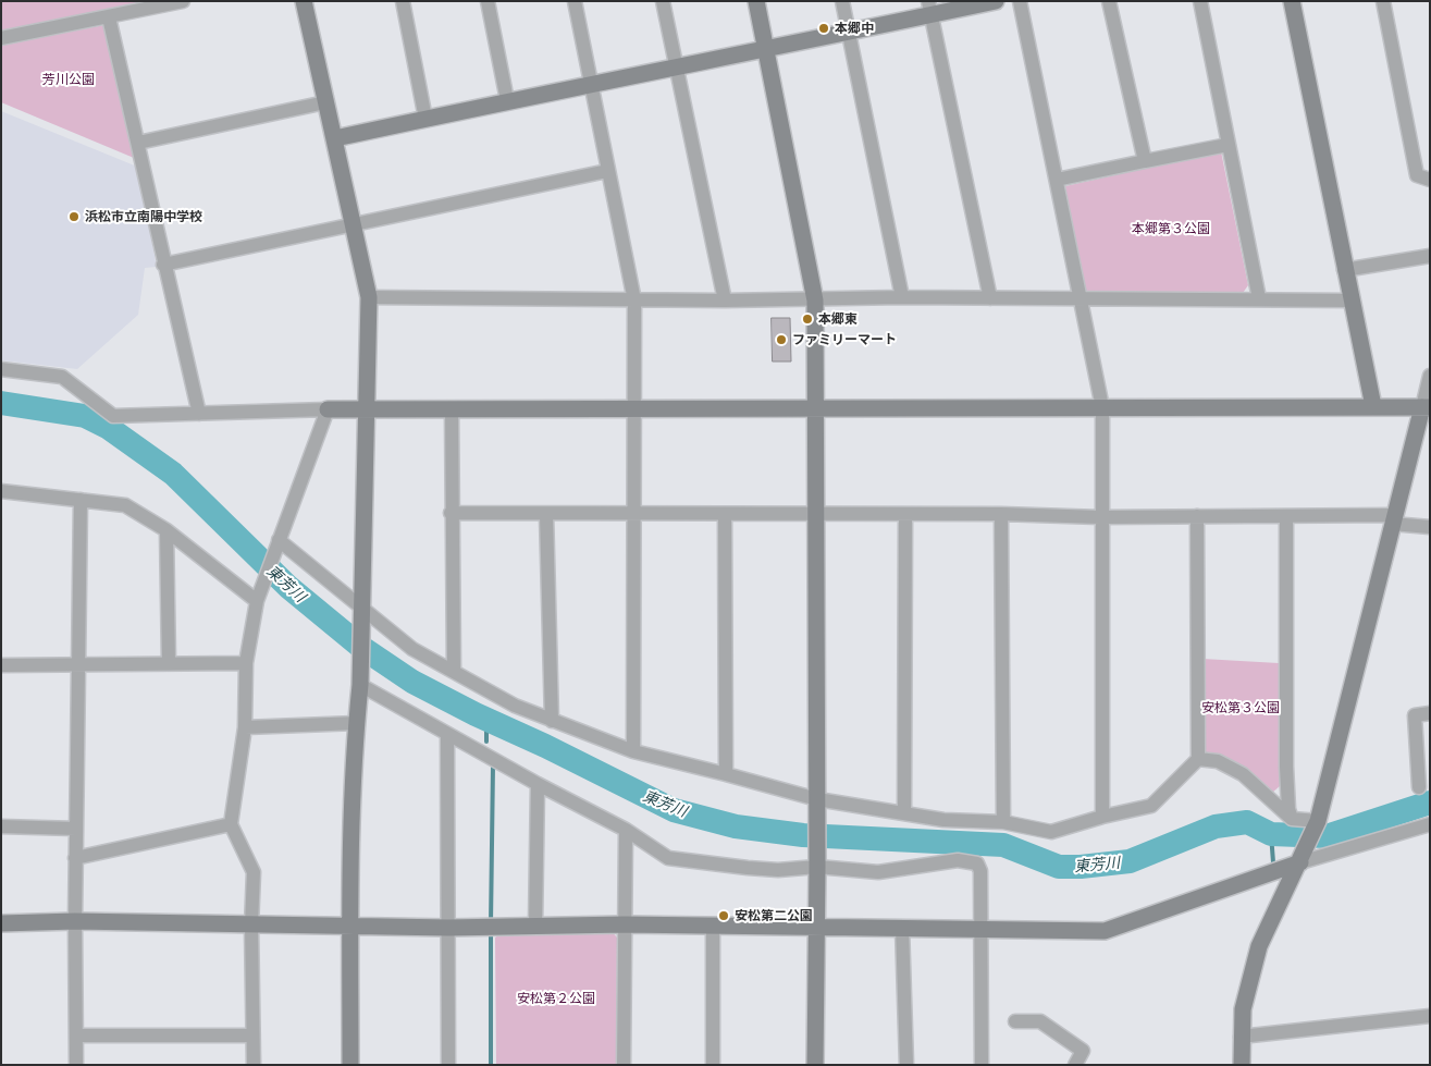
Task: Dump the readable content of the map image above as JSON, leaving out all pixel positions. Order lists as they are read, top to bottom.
{
  "water": ["東芳川"],
  "parks": [
    "芳川公園",
    "本郷第３公園",
    "安松第３公園",
    "安松第２公園"
  ],
  "places": [
    "本郷中",
    "浜松市立南陽中学校",
    "本郷東",
    "ファミリーマート",
    "安松第二公園"
  ]
}
